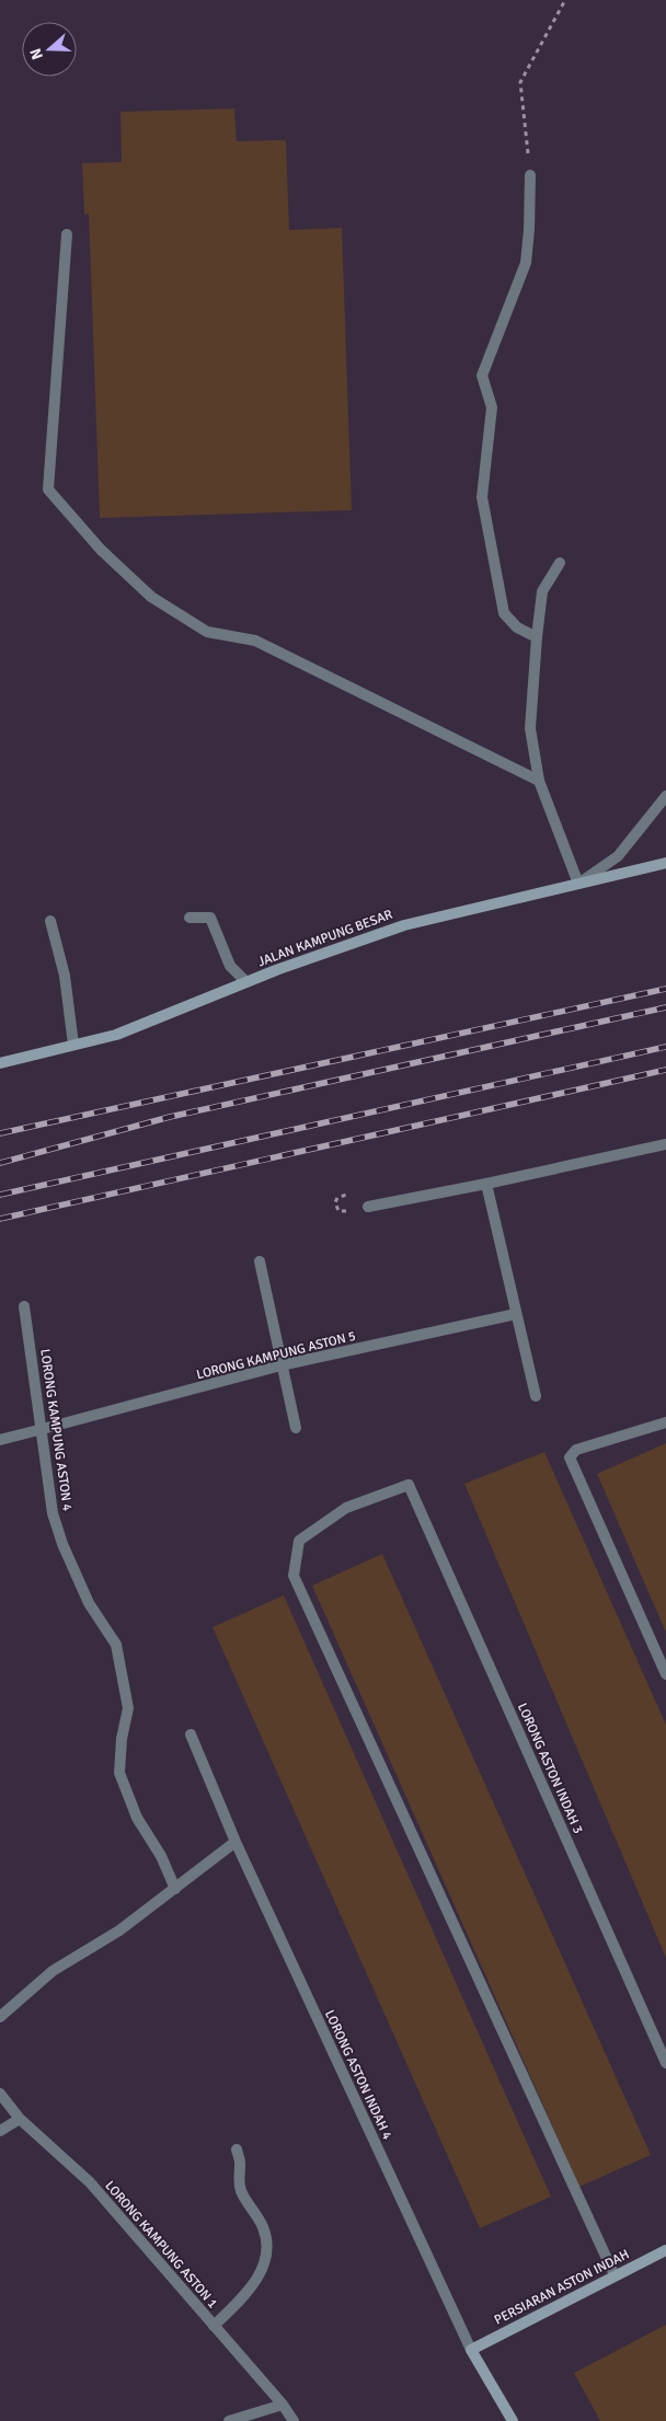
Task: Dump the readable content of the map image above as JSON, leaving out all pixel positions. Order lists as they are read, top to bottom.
{
  "streets": {
    "street": [
      "JALAN KAMPUNG BESAR",
      "LORONG KAMPUNG ASTON 5",
      "LORONG KAMPUNG ASTON 4",
      "LORONG ASTON INDAH 3",
      "LORONG ASTON INDAH 4",
      "LORONG KAMPUNG ASTON 1",
      "PERSIARAN ASTON INDAH"
    ]
  },
  "crossings": [
    ["LORONG KAMPUNG ASTON 5", "LORONG KAMPUNG ASTON 4"],
    ["LORONG ASTON INDAH 3", "PERSIARAN ASTON INDAH"],
    ["LORONG ASTON INDAH 4", "PERSIARAN ASTON INDAH"]
  ],
  "north": "left"
}
